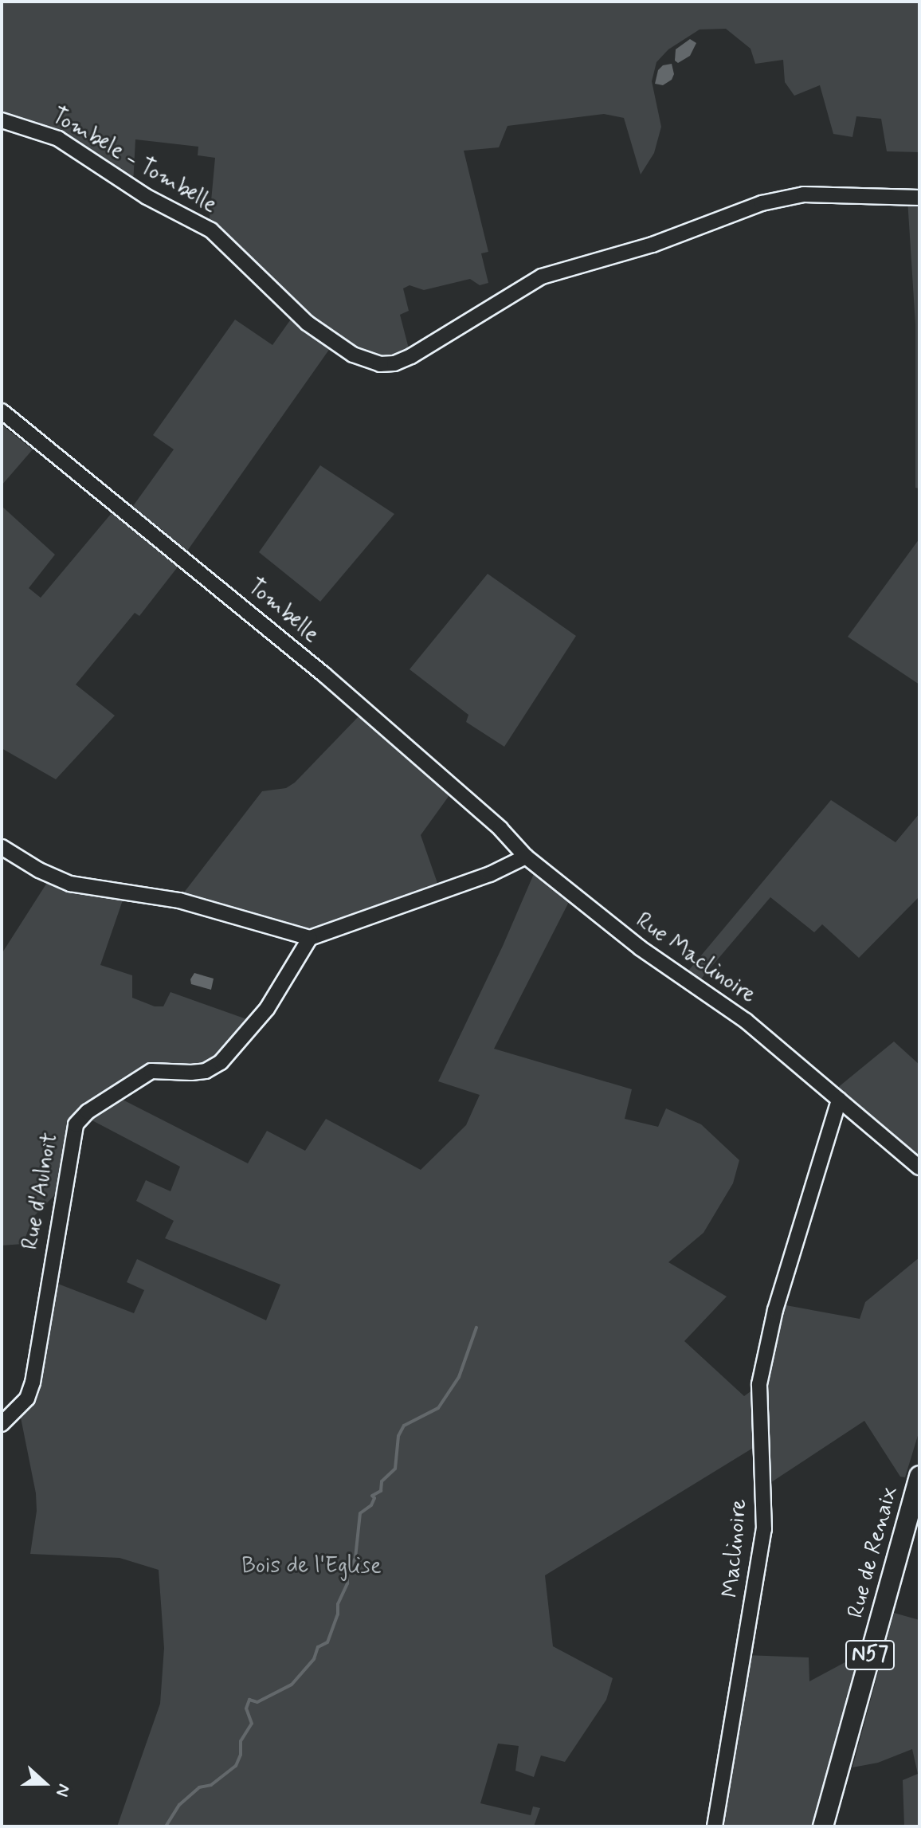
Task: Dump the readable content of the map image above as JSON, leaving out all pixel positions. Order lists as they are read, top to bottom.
{
  "streets": {
    "main road": ["Rue de Renaix", "N57"],
    "street": [
      "Tombele - Tombelle",
      "Tombelle",
      "Rue Maclinoire",
      "Rue d'Aulnoit",
      "Maclinoire"
    ]
  },
  "crossings": [
    ["Tombelle", "Rue Maclinoire"],
    ["Rue Maclinoire", "Maclinoire"]
  ],
  "parks": ["Bois de l'Eglise"],
  "north": "right"
}
